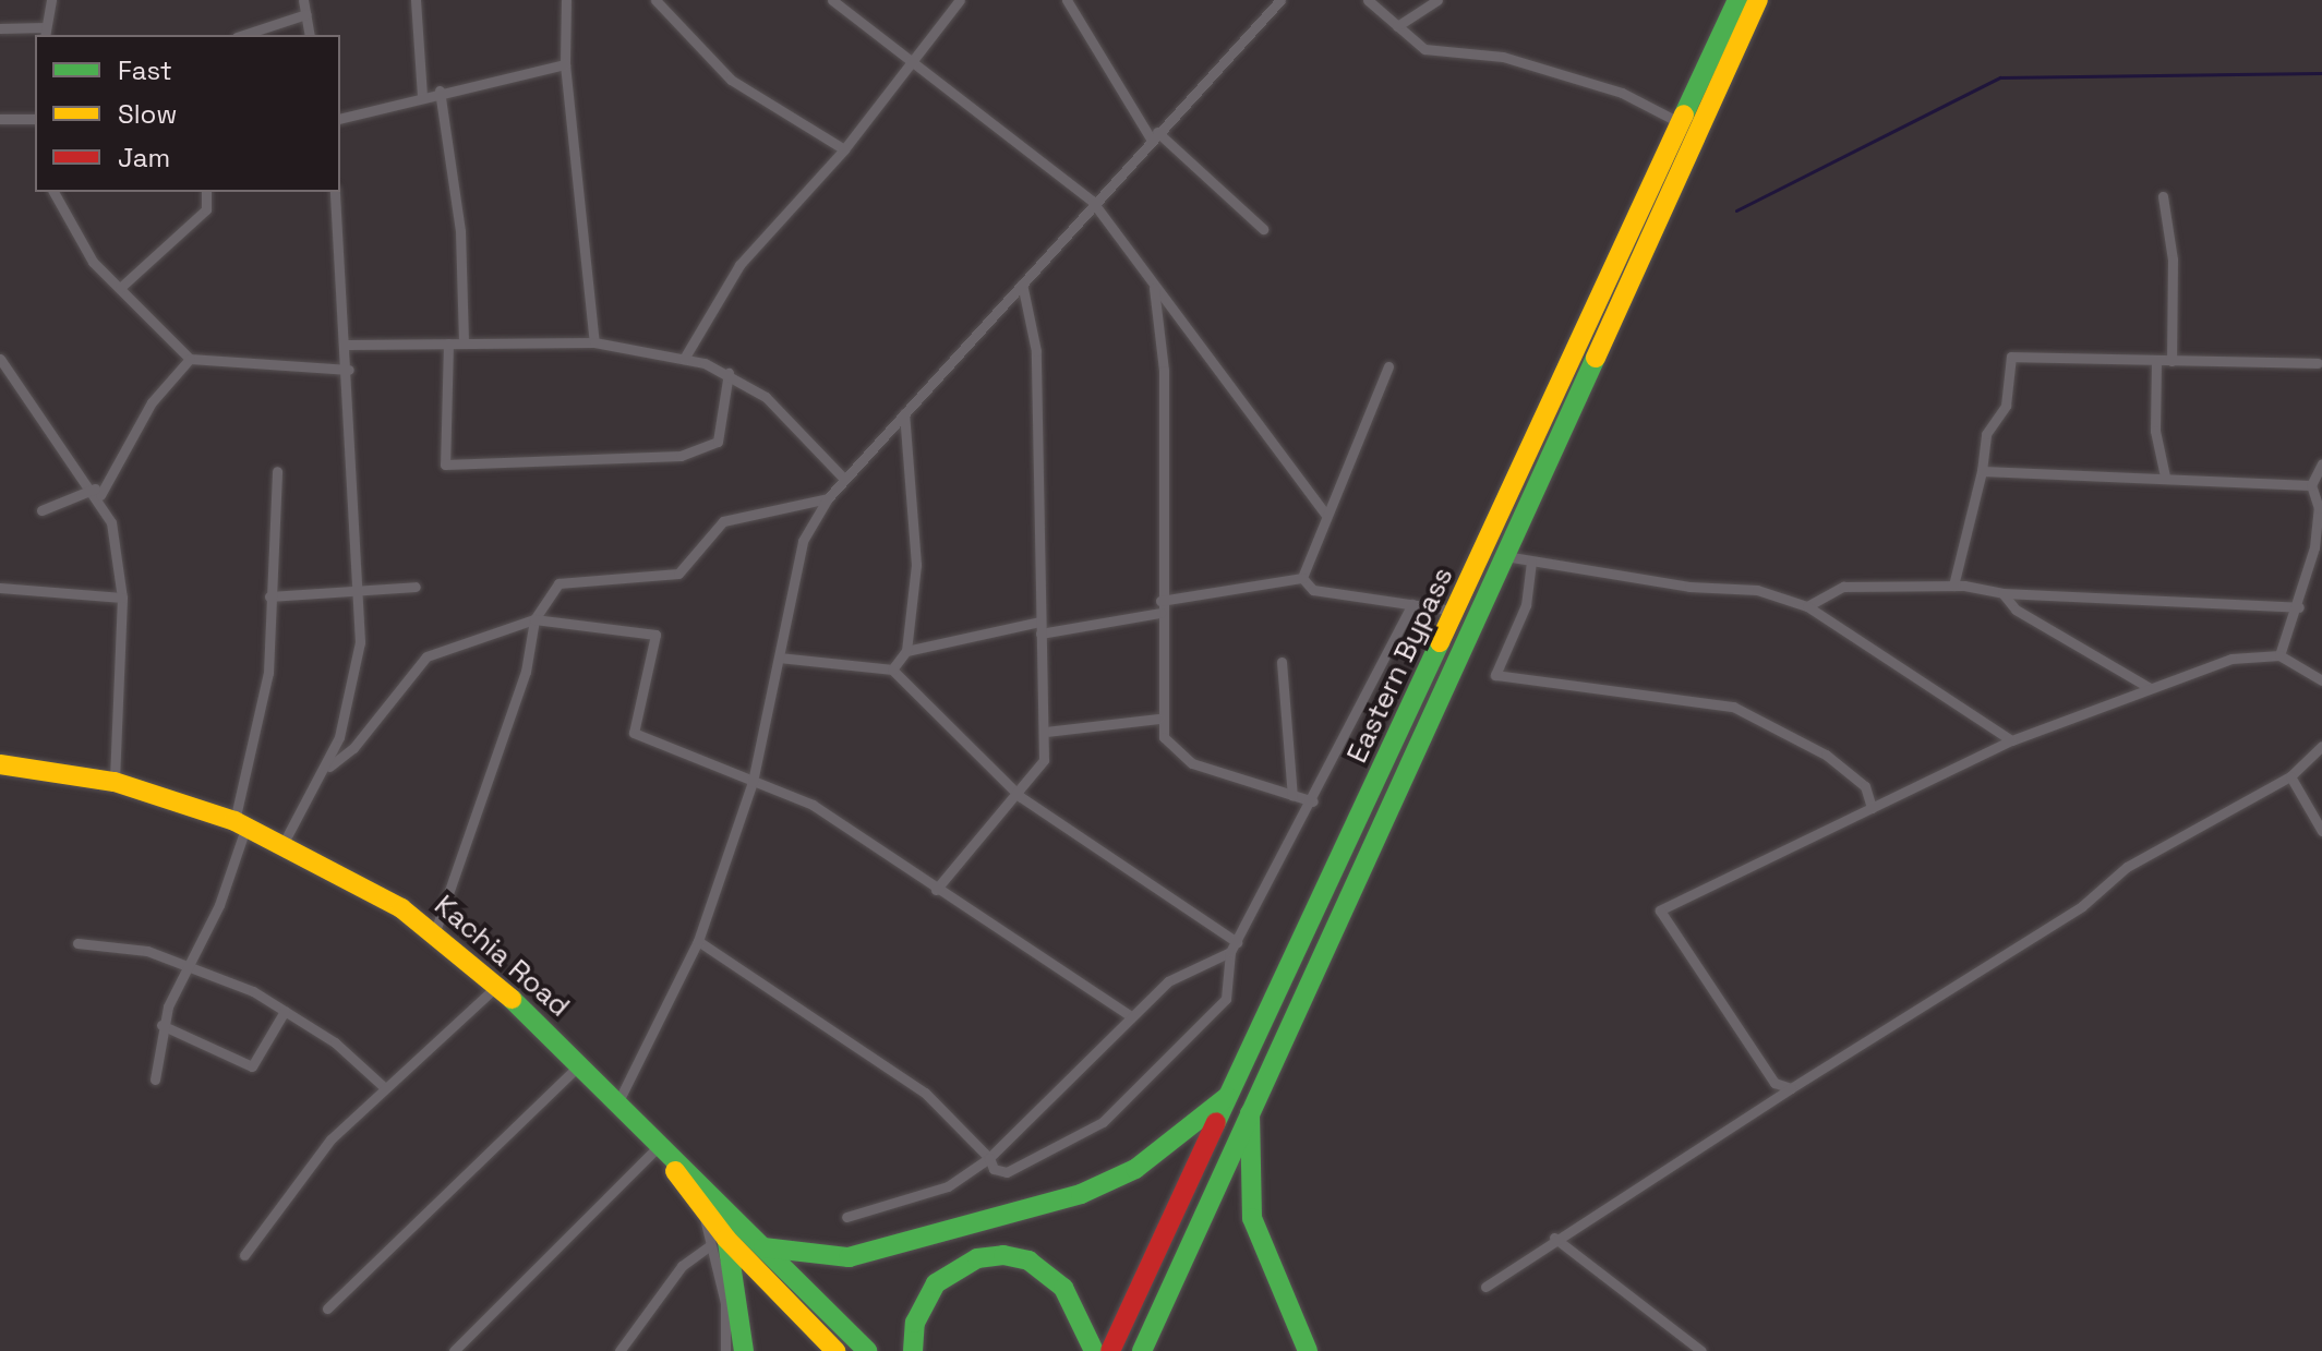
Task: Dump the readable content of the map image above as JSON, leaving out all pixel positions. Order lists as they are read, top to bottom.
{
  "streets": {
    "highway": ["Eastern Bypass", "Kachia Road"]
  },
  "legend": ["Fast", "Slow", "Jam"]
}
